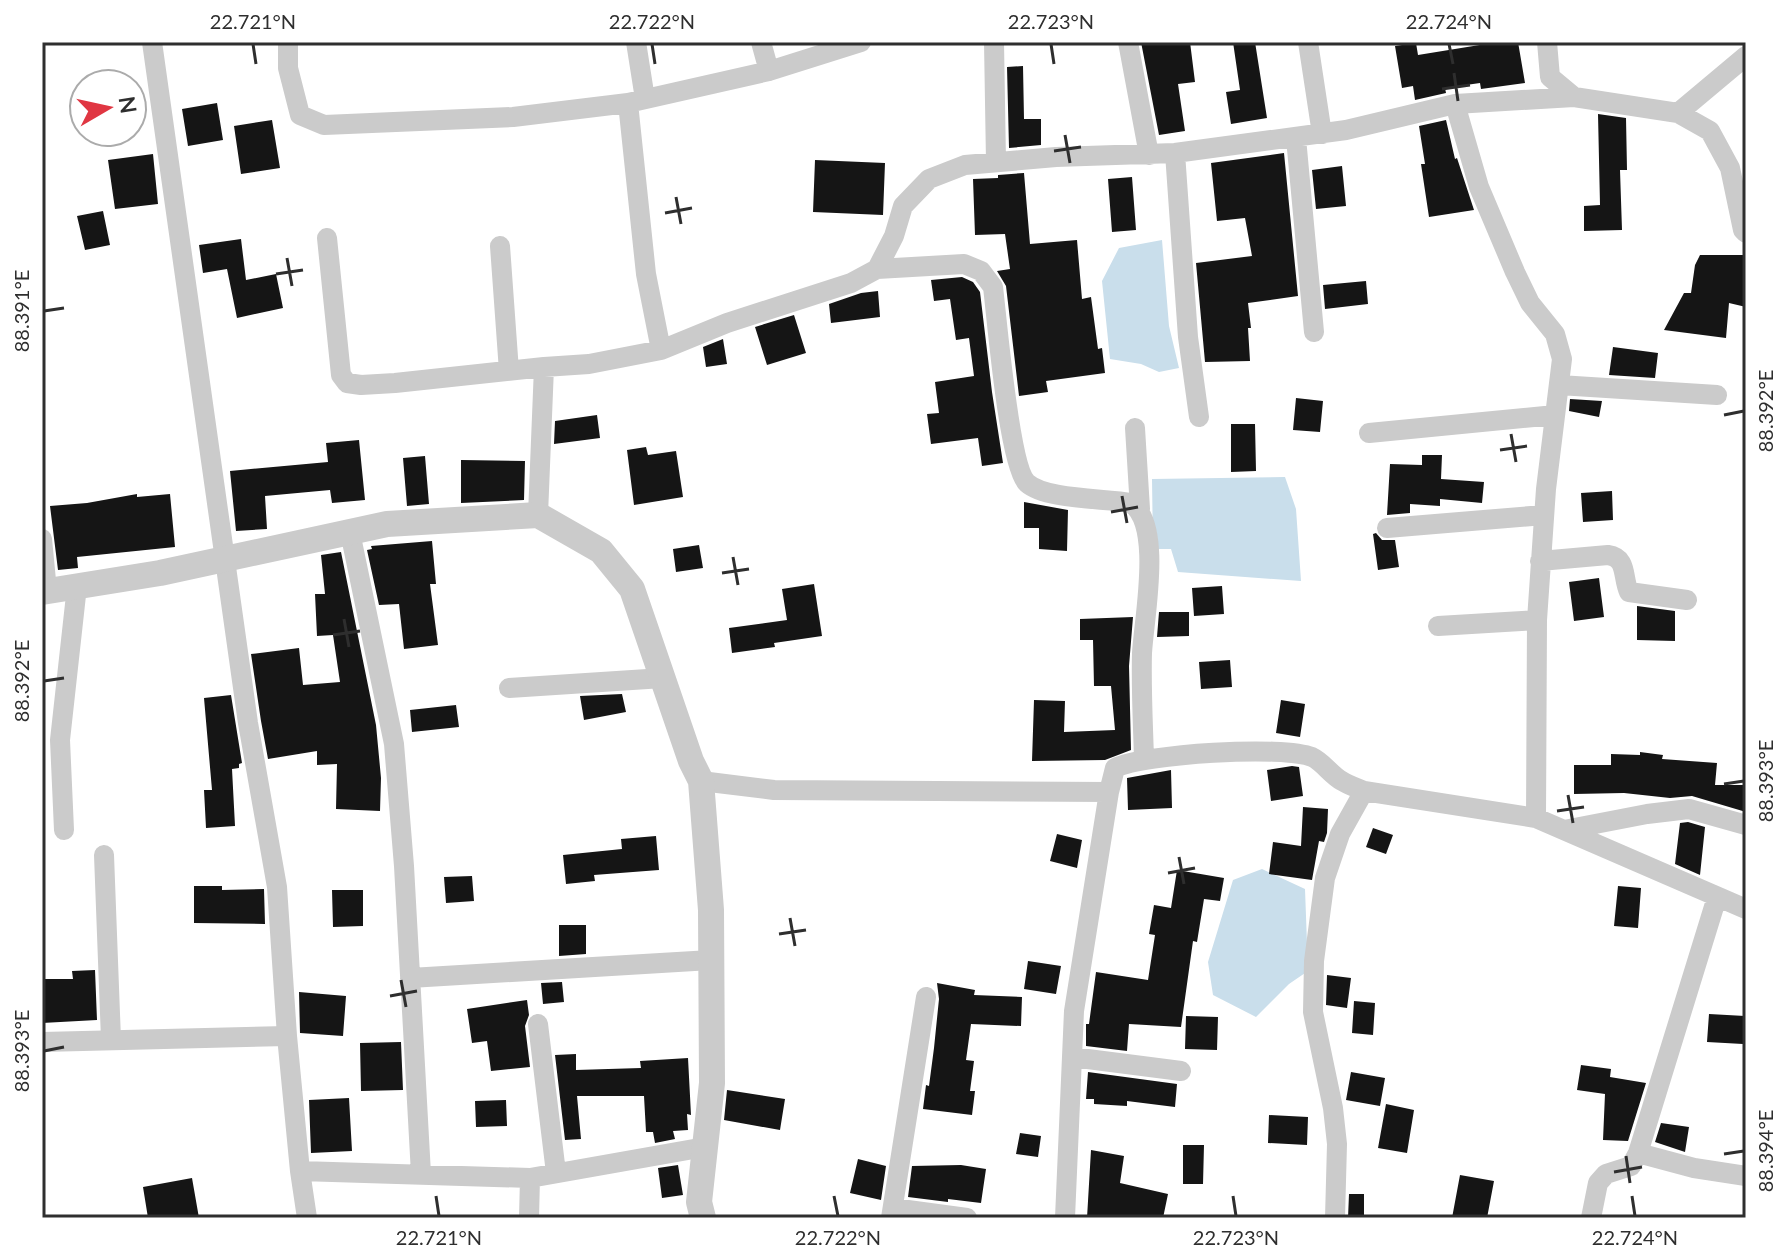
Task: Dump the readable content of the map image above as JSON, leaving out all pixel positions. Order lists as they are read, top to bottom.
{
  "north": "right",
  "coordinates": [
    "22.721°N",
    "22.722°N",
    "22.723°N",
    "22.724°N",
    "88.391°E",
    "88.392°E",
    "88.393°E",
    "88.394°E"
  ]
}
